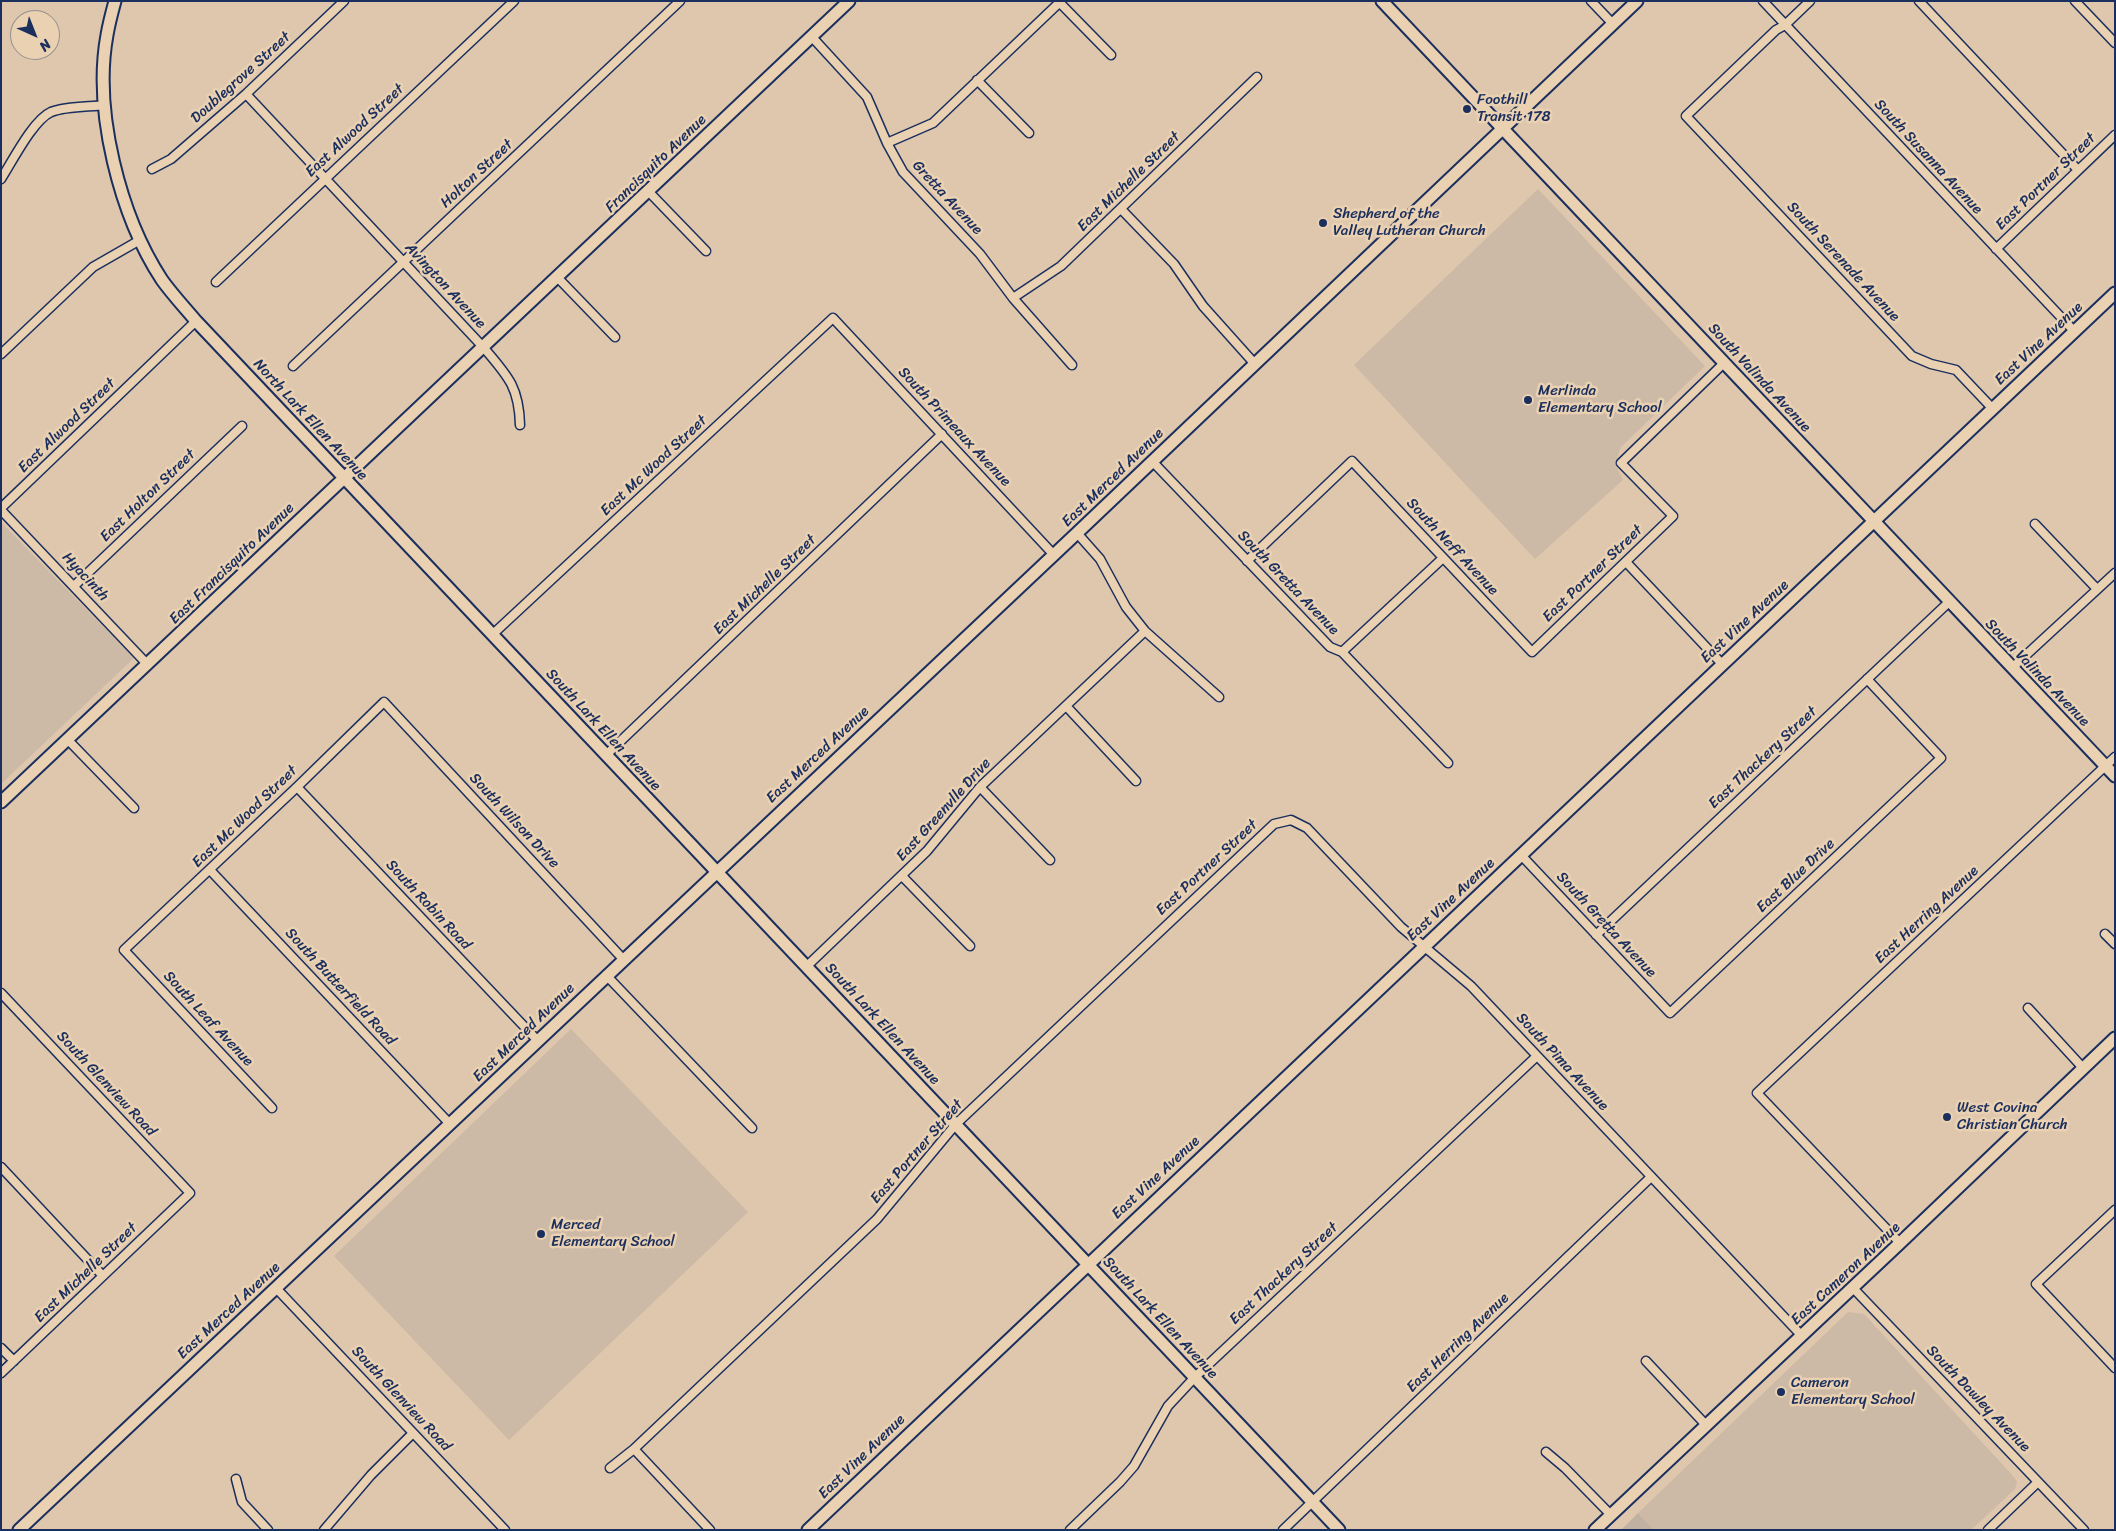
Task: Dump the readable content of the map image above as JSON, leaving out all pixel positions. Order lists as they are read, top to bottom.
{
  "streets": {
    "street": [
      "Doublegrove Street",
      "East Alwood Street",
      "South Susanna Avenue",
      "Francisquito Avenue",
      "Holton Street",
      "East Michelle Street",
      "East Portner Street",
      "Gretta Avenue",
      "South Serenade Avenue",
      "Avington Avenue",
      "East Vine Avenue",
      "South Valinda Avenue",
      "North Lark Ellen Avenue",
      "South Primeaux Avenue",
      "East Mc Wood Street",
      "East Merced Avenue",
      "East Holton Street",
      "South Neff Avenue",
      "East Francisquito Avenue",
      "Hyacinth",
      "South Gretta Avenue",
      "South Lark Ellen Avenue",
      "East Thackery Street",
      "East Greenvlle Drive",
      "South Wilson Drive",
      "East Blue Drive",
      "South Robin Road",
      "East Herring Avenue",
      "South Butterfield Road",
      "South Leaf Avenue",
      "South Pima Avenue",
      "South Glenview Road",
      "East Cameron Avenue",
      "South Dawley Avenue"
    ]
  },
  "crossings": [
    ["Doublegrove Street", "Avington Avenue"],
    ["East Alwood Street", "Avington Avenue"],
    ["East Alwood Street", "North Lark Ellen Avenue"],
    ["East Alwood Street", "Hyacinth"],
    ["South Susanna Avenue", "East Portner Street"],
    ["South Susanna Avenue", "South Serenade Avenue"],
    ["South Susanna Avenue", "East Vine Avenue"],
    ["Francisquito Avenue", "Gretta Avenue"],
    ["Francisquito Avenue", "Avington Avenue"],
    ["Francisquito Avenue", "East Francisquito Avenue"],
    ["Holton Street", "Avington Avenue"],
    ["East Michelle Street", "Gretta Avenue"],
    ["East Michelle Street", "South Primeaux Avenue"],
    ["East Michelle Street", "South Lark Ellen Avenue"],
    ["East Michelle Street", "South Glenview Road"],
    ["East Portner Street", "South Valinda Avenue"],
    ["East Portner Street", "South Neff Avenue"],
    ["East Portner Street", "South Lark Ellen Avenue"],
    ["East Portner Street", "South Pima Avenue"],
    ["South Serenade Avenue", "East Vine Avenue"],
    ["Avington Avenue", "East Francisquito Avenue"],
    ["East Vine Avenue", "South Valinda Avenue"],
    ["East Vine Avenue", "South Gretta Avenue"],
    ["East Vine Avenue", "South Lark Ellen Avenue"],
    ["East Vine Avenue", "South Pima Avenue"],
    ["South Valinda Avenue", "East Merced Avenue"],
    ["South Valinda Avenue", "East Thackery Street"],
    ["South Valinda Avenue", "East Herring Avenue"],
    ["North Lark Ellen Avenue", "East Francisquito Avenue"],
    ["North Lark Ellen Avenue", "South Lark Ellen Avenue"],
    ["South Primeaux Avenue", "East Mc Wood Street"],
    ["South Primeaux Avenue", "East Merced Avenue"],
    ["East Mc Wood Street", "South Lark Ellen Avenue"],
    ["East Mc Wood Street", "South Wilson Drive"],
    ["East Mc Wood Street", "South Robin Road"],
    ["East Mc Wood Street", "South Butterfield Road"],
    ["East Mc Wood Street", "South Leaf Avenue"],
    ["East Merced Avenue", "South Gretta Avenue"],
    ["East Merced Avenue", "South Lark Ellen Avenue"],
    ["East Merced Avenue", "South Wilson Drive"],
    ["East Merced Avenue", "South Robin Road"],
    ["East Merced Avenue", "South Butterfield Road"],
    ["East Merced Avenue", "South Glenview Road"],
    ["East Holton Street", "Hyacinth"],
    ["South Neff Avenue", "South Gretta Avenue"],
    ["East Francisquito Avenue", "Hyacinth"],
    ["South Gretta Avenue", "East Thackery Street"],
    ["South Gretta Avenue", "East Blue Drive"],
    ["South Lark Ellen Avenue", "East Thackery Street"],
    ["South Lark Ellen Avenue", "East Greenvlle Drive"],
    ["South Lark Ellen Avenue", "East Herring Avenue"],
    ["East Thackery Street", "East Blue Drive"],
    ["East Thackery Street", "South Pima Avenue"],
    ["East Herring Avenue", "South Pima Avenue"],
    ["East Herring Avenue", "East Cameron Avenue"],
    ["South Pima Avenue", "East Cameron Avenue"],
    ["East Cameron Avenue", "South Dawley Avenue"]
  ],
  "places": [
    "Foothill Transit 178",
    "Shepherd of the Valley Lutheran Church",
    "Merlinda Elementary School",
    "West Covina Christian Church",
    "Merced Elementary School",
    "Cameron Elementary School"
  ],
  "north": "bottom right"
}
